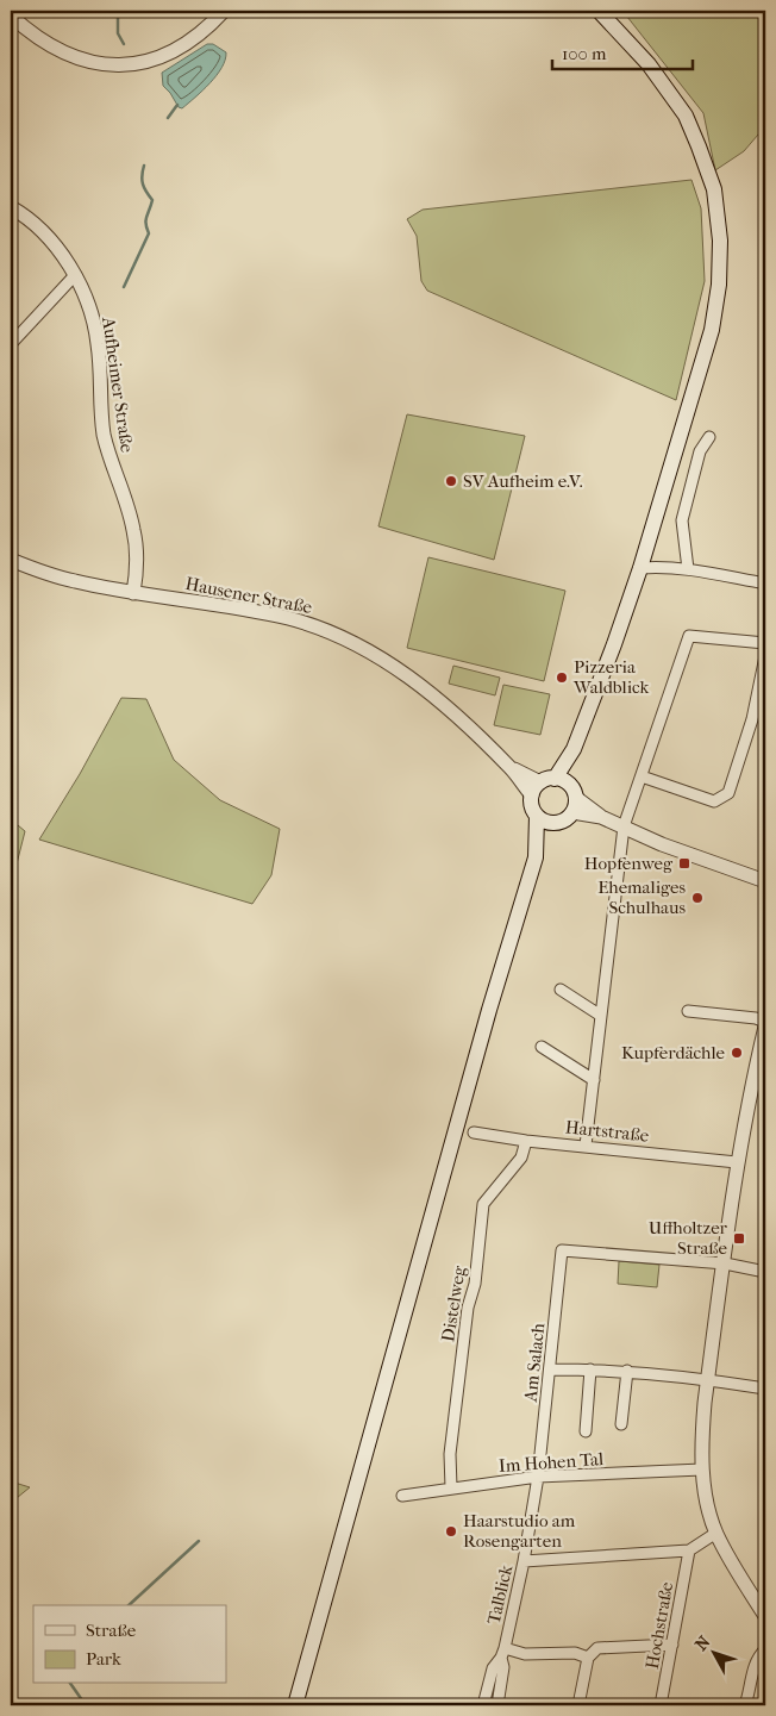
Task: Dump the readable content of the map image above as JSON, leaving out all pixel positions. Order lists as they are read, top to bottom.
{
  "streets": {
    "street": [
      "Aufheimer Straße",
      "Hausener Straße",
      "Hartstraße",
      "Distelweg",
      "Am Salach",
      "Im Hohen Tal",
      "Talblick",
      "Hochstraße"
    ]
  },
  "crossings": [
    ["Aufheimer Straße", "Hausener Straße"],
    ["Hartstraße", "Distelweg"],
    ["Distelweg", "Im Hohen Tal"],
    ["Am Salach", "Im Hohen Tal"],
    ["Am Salach", "Talblick"],
    ["Im Hohen Tal", "Talblick"]
  ],
  "places": {
    "other": [
      "SV Aufheim e.V.",
      "Pizzeria Waldblick",
      "Ehemaliges Schulhaus",
      "Kupferdächle",
      "Haarstudio am Rosengarten"
    ],
    "transit": ["Hopfenweg", "Uffholtzer Straße"]
  },
  "legend": ["Straße", "Park"],
  "scale_bar": "100 m",
  "north": "top left"
}
